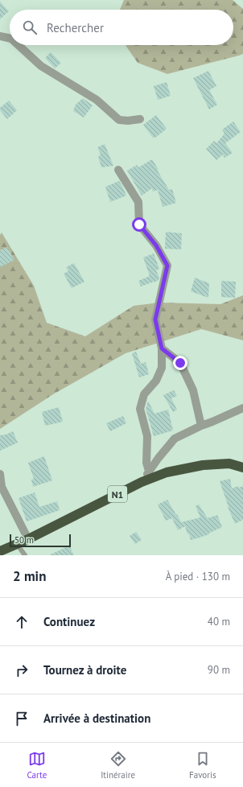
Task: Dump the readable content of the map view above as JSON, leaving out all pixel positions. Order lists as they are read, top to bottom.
{
  "streets": {
    "highway": ["N1"]
  },
  "scale_bar": "50 m",
  "page": {
    "search": "Rechercher",
    "scale": "50 m",
    "heading": ["2 min", "À pied · 130 m"],
    "list": [
      ["Continuez", "40 m"],
      ["Tournez à droite", "90 m"],
      "Arrivée à destination"
    ],
    "nav": ["Carte", "Itinéraire", "Favoris"]
  }
}
